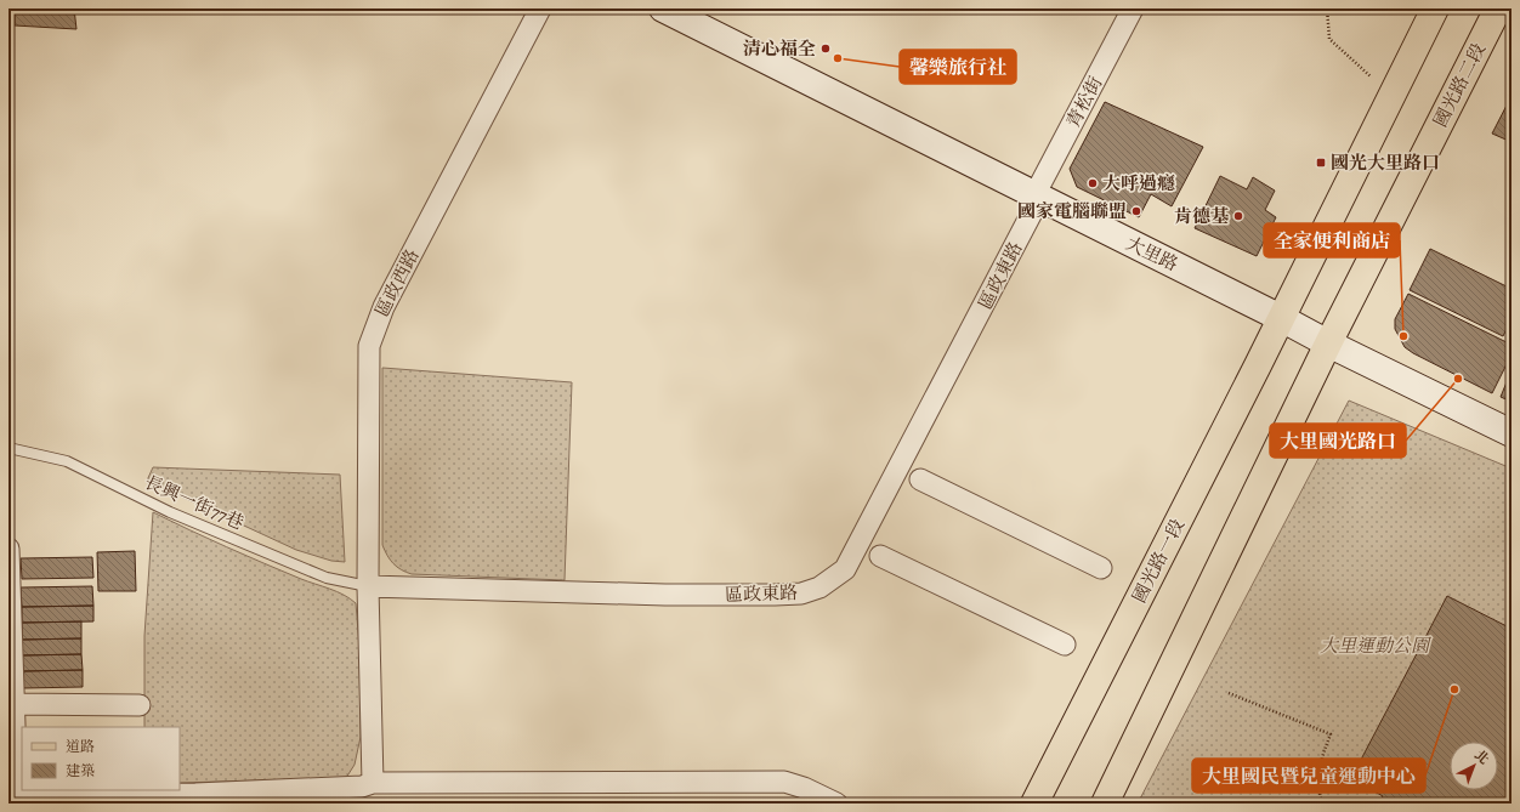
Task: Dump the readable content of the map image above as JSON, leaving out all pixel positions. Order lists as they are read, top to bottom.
{
  "streets": {
    "main road": ["國光路二段", "國光路一段"],
    "street": [
      "青松街",
      "大里路",
      "區政東路",
      "區政西路"
    ],
    "lane": ["長興一街77巷"]
  },
  "crossings": [
    ["國光路二段", "大里路"],
    ["青松街", "大里路"],
    ["青松街", "區政東路"],
    ["大里路", "區政東路"],
    ["大里路", "國光路一段"],
    ["區政東路", "區政西路"],
    ["區政東路", "長興一街77巷"],
    ["區政西路", "長興一街77巷"]
  ],
  "parks": ["大里運動公園"],
  "places": {
    "other": [
      "清心福全",
      "馨樂旅行社",
      "大呼過癮",
      "國家電腦聯盟",
      "肯德基",
      "全家便利商店",
      "大里國光路口",
      "大里國民暨兒童運動中心"
    ],
    "transit": ["國光大里路口"]
  },
  "legend": ["道路", "建築"],
  "north": "top right"
}
